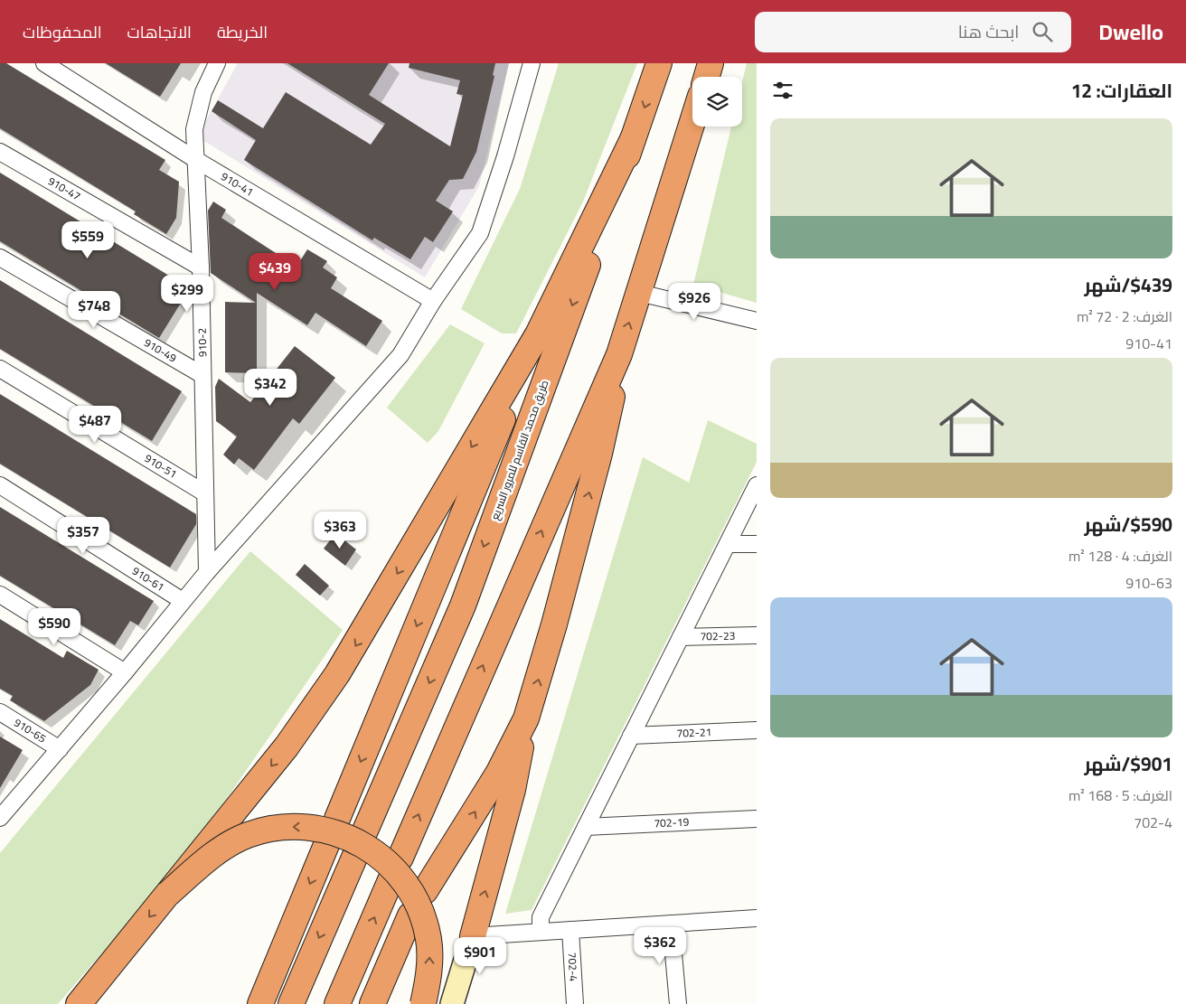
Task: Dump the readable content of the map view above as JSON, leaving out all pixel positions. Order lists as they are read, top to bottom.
{
  "streets": {
    "highway": ["طريق محمد القاسم للمرور السريع"],
    "street": [
      "910-41",
      "910-47",
      "910-2",
      "910-49",
      "910-51",
      "910-61",
      "702-23",
      "910-65",
      "702-21",
      "702-19",
      "702-4"
    ]
  },
  "crossings": [
    ["910-41", "910-2"],
    ["910-47", "910-2"],
    ["910-2", "910-49"],
    ["910-2", "910-51"]
  ],
  "page": {
    "header": "Dwello",
    "search": "ابحث هنا",
    "nav": ["الخريطة", "الاتجاهات", "المحفوظات"],
    "heading": "العقارات: 12",
    "list": [
      {
        "name": "$439/شهر",
        "note": "الغرف: 2 · 72 m² · 910-41"
      },
      {
        "name": "$590/شهر",
        "note": "الغرف: 4 · 128 m² · 910-63"
      },
      {
        "name": "$901/شهر",
        "note": "الغرف: 5 · 168 m² · 702-4"
      }
    ],
    "price": [
      "$559",
      "$439",
      "$299",
      "$926",
      "$748",
      "$342",
      "$487",
      "$363",
      "$357",
      "$590",
      "$362",
      "$901"
    ]
  }
}
